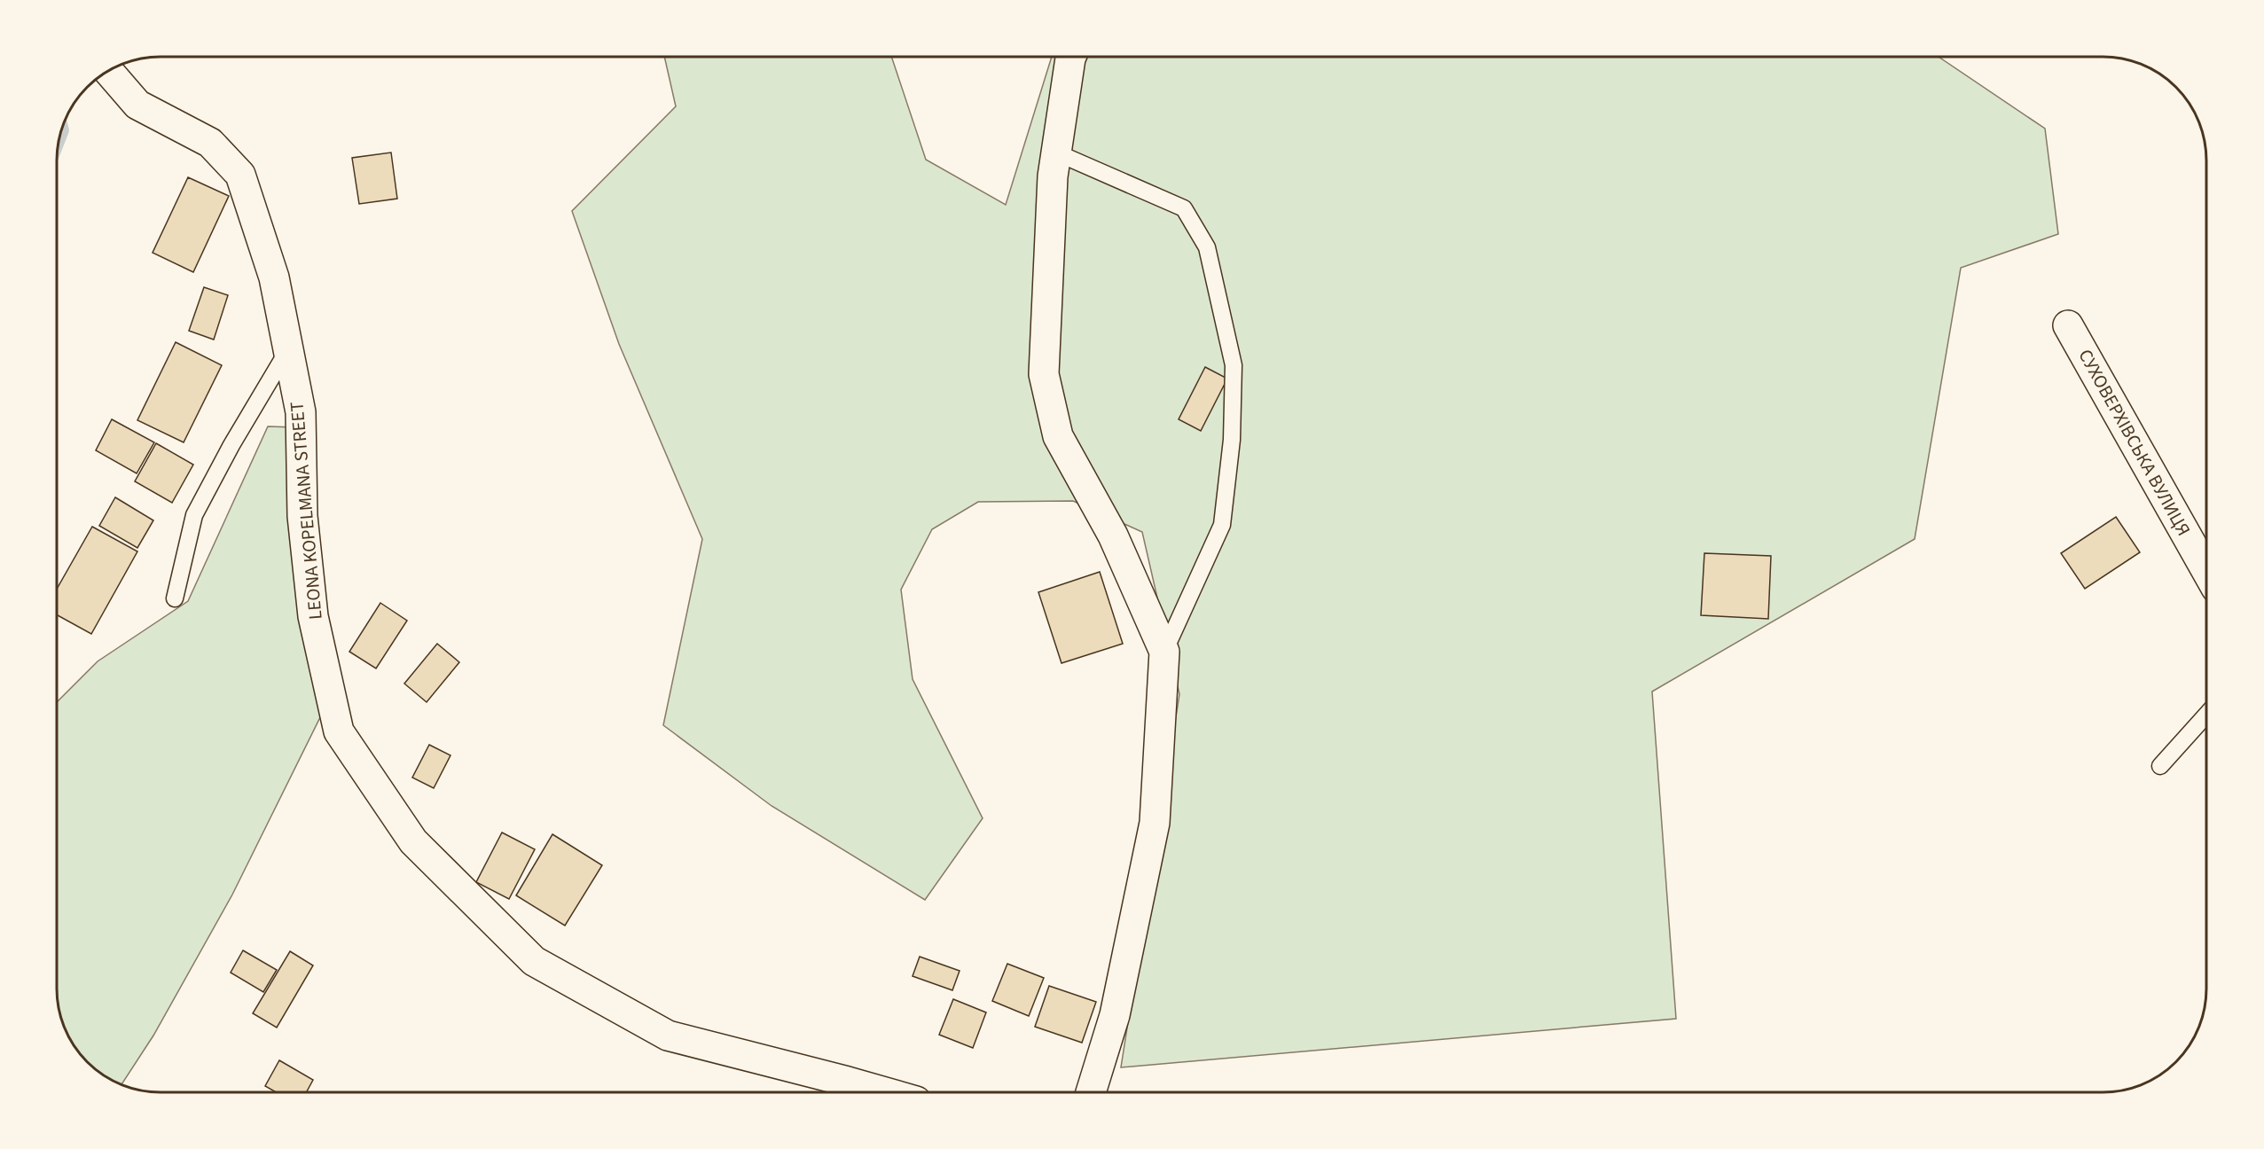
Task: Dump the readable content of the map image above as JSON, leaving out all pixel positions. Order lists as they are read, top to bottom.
{
  "streets": {
    "street": ["СУХОВЕРХІВСЬКА ВУЛИЦЯ", "LEONA KOPELMANA STREET"]
  }
}
